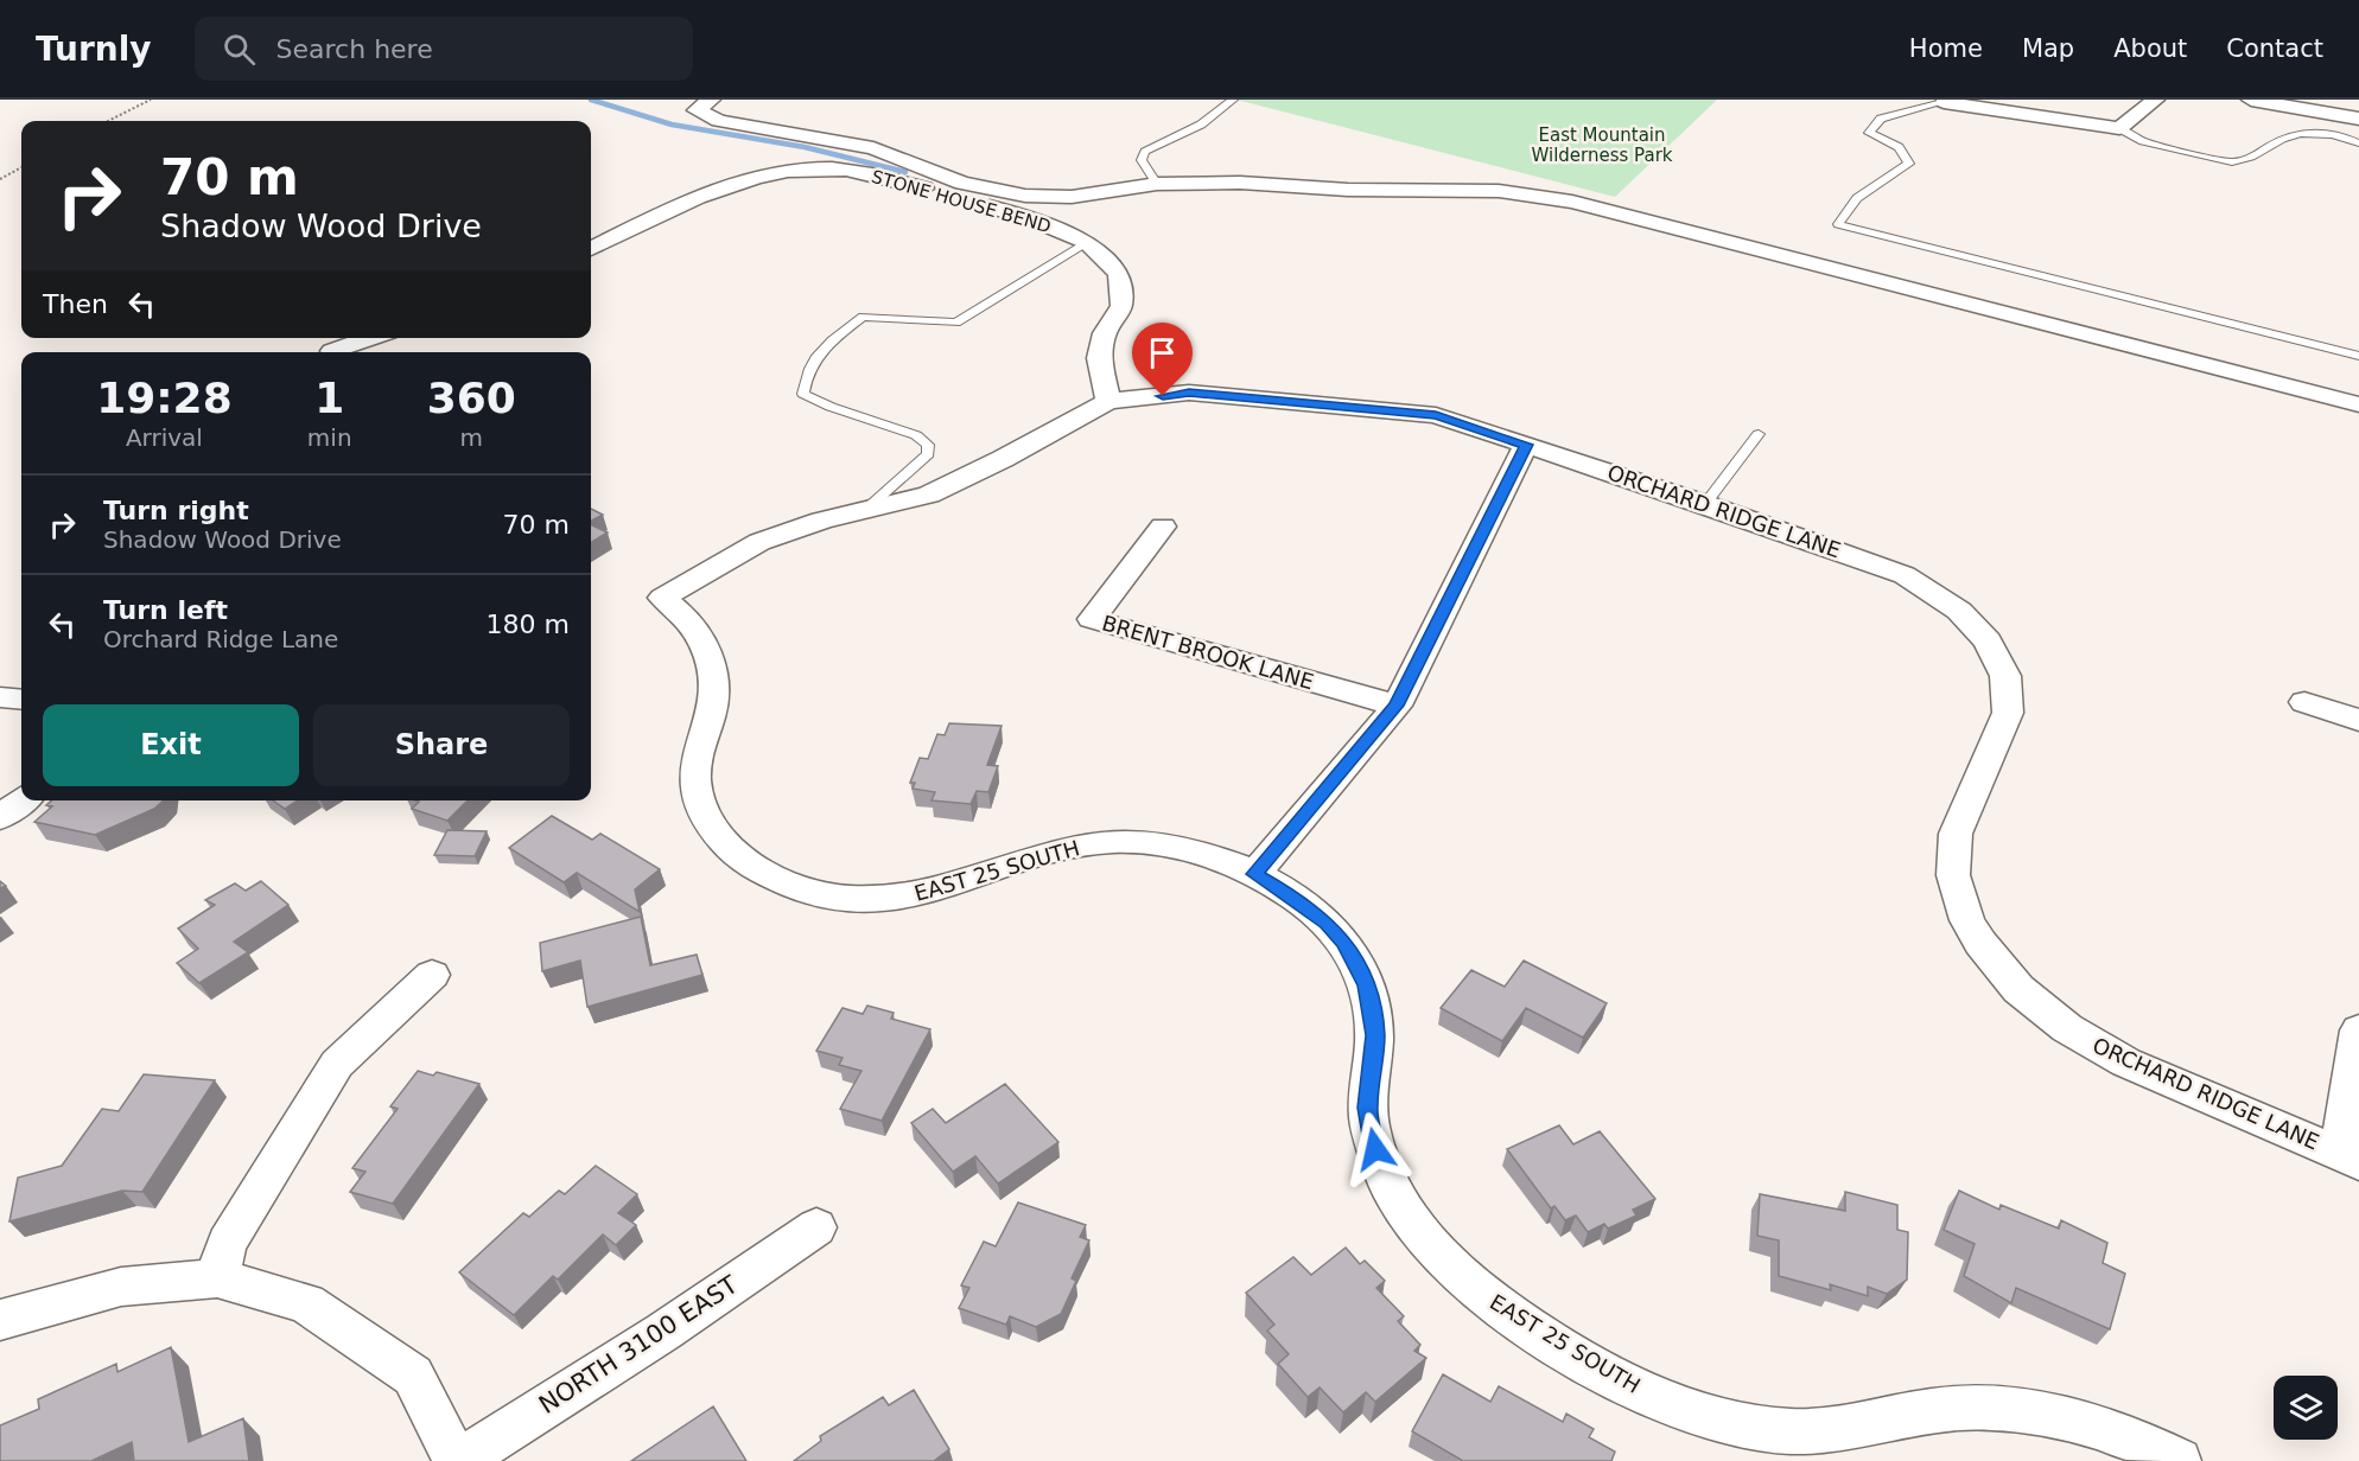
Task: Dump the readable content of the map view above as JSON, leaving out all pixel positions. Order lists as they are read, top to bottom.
{
  "streets": {
    "street": [
      "STONE HOUSE BEND",
      "ORCHARD RIDGE LANE",
      "BRENT BROOK LANE",
      "EAST 25 SOUTH",
      "NORTH 3100 EAST"
    ]
  },
  "crossings": [
    ["STONE HOUSE BEND", "ORCHARD RIDGE LANE"],
    ["ORCHARD RIDGE LANE", "EAST 25 SOUTH"]
  ],
  "parks": ["East Mountain Wilderness Park"],
  "page": {
    "header": "Turnly",
    "search": "Search here",
    "nav": [
      "Home",
      "Map",
      "About",
      "Contact"
    ],
    "turn": ["70 m", "Shadow Wood Drive"],
    "then": "Then",
    "eta": [
      "19:28",
      "Arrival",
      "1",
      "min",
      "360",
      "m"
    ],
    "list": [
      {
        "name": "Turn right",
        "note": "Shadow Wood Drive",
        "value": "70 m"
      },
      {
        "name": "Turn left",
        "note": "Orchard Ridge Lane",
        "value": "180 m"
      }
    ],
    "buttons": ["Exit", "Share"]
  }
}
